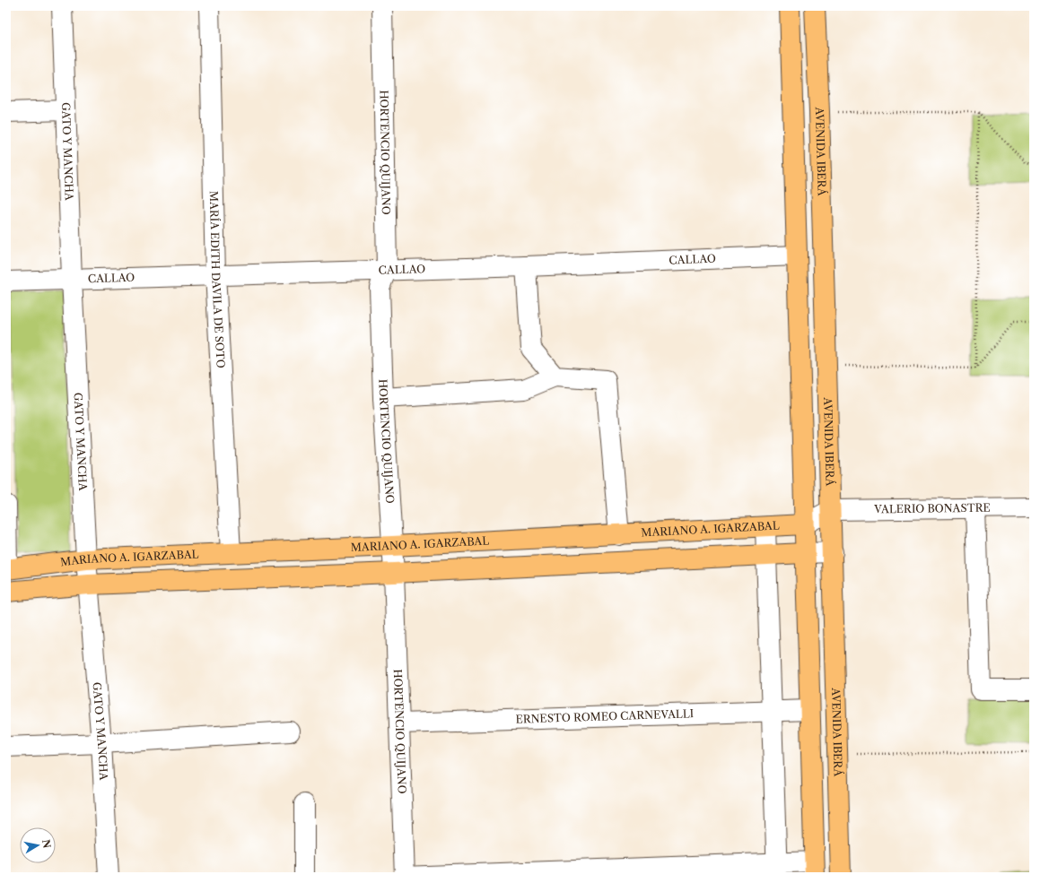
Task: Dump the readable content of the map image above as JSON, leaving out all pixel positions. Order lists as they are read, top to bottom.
{
  "streets": {
    "main road": ["AVENIDA IBERÁ", "MARIANO A. IGARZABAL"],
    "street": [
      "GATO Y MANCHA",
      "HORTENCIO QUIJANO",
      "CALLAO",
      "MARÍA EDITH DAVILA DE SOTO",
      "VALERIO BONASTRE",
      "ERNESTO ROMEO CARNEVALLI"
    ]
  },
  "crossings": [
    ["GATO Y MANCHA", "CALLAO"],
    ["GATO Y MANCHA", "MARIANO A. IGARZABAL"],
    ["AVENIDA IBERÁ", "VALERIO BONASTRE"],
    ["AVENIDA IBERÁ", "MARIANO A. IGARZABAL"],
    ["HORTENCIO QUIJANO", "CALLAO"],
    ["HORTENCIO QUIJANO", "MARIANO A. IGARZABAL"],
    ["HORTENCIO QUIJANO", "ERNESTO ROMEO CARNEVALLI"],
    ["CALLAO", "MARÍA EDITH DAVILA DE SOTO"],
    ["MARÍA EDITH DAVILA DE SOTO", "MARIANO A. IGARZABAL"],
    ["VALERIO BONASTRE", "MARIANO A. IGARZABAL"]
  ],
  "north": "right"
}
